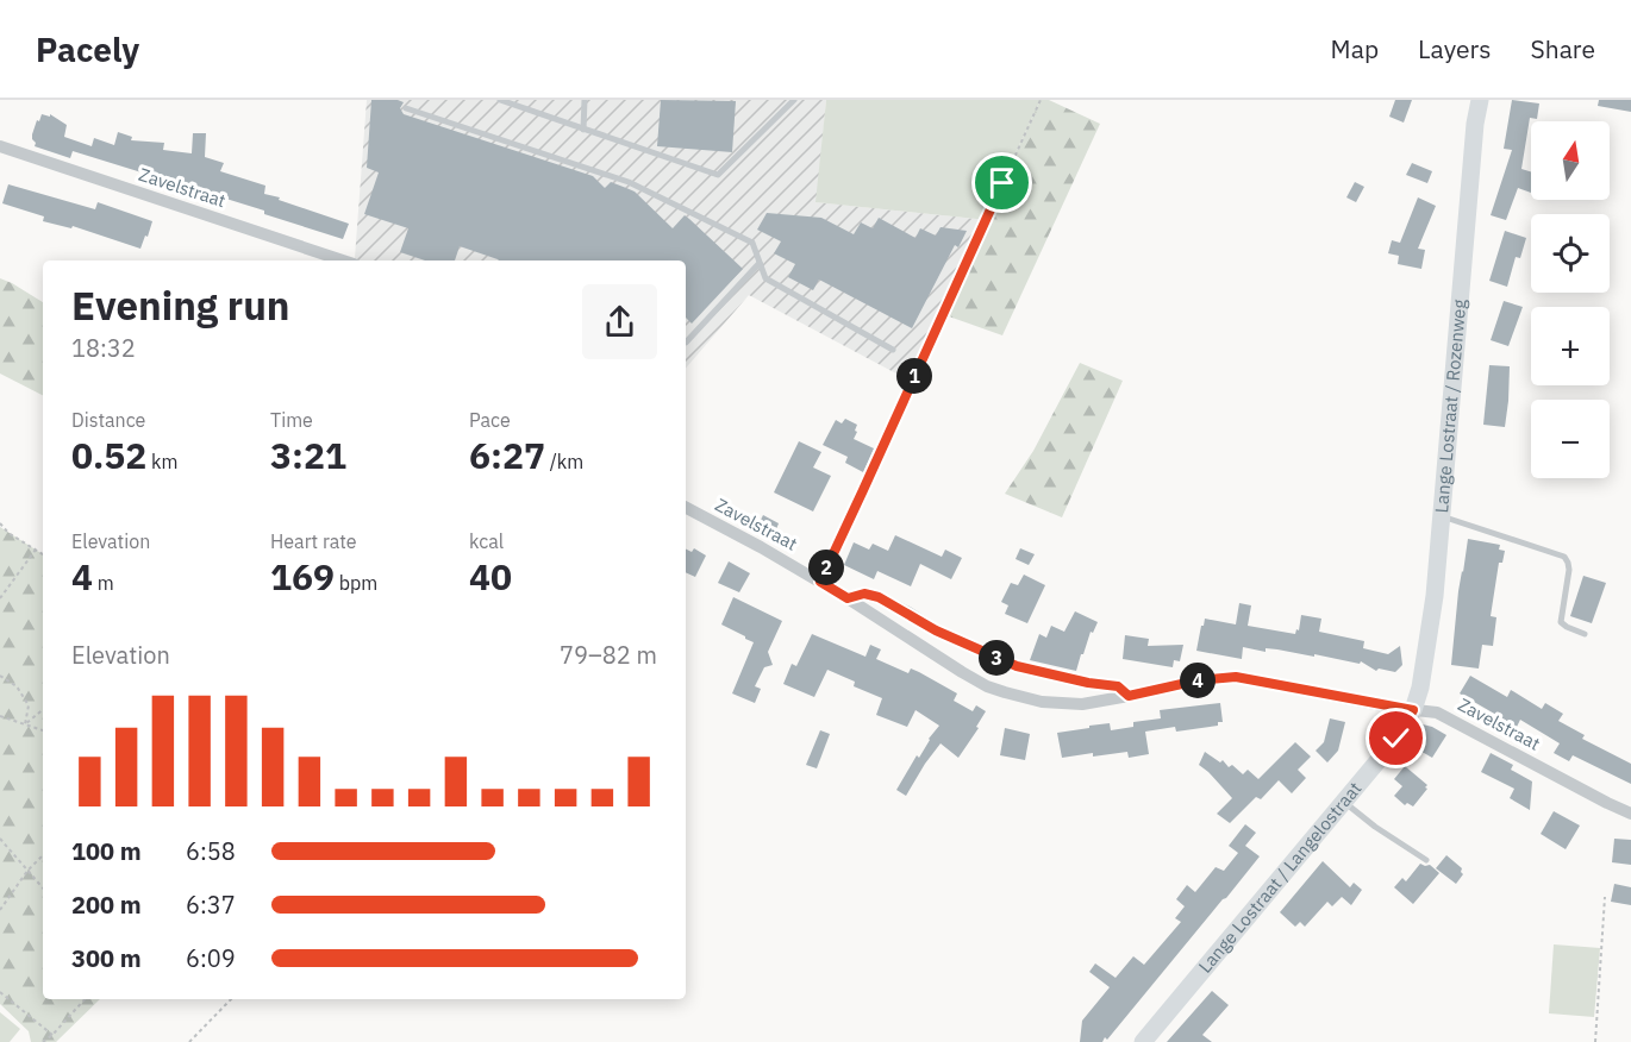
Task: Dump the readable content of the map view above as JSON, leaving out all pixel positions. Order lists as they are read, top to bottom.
{
  "streets": {
    "street": ["Zavelstraat", "Lange Lostraat / Rozenweg", "Lange Lostraat / Langelostraat"]
  },
  "crossings": [
    ["Zavelstraat", "Lange Lostraat / Rozenweg"],
    ["Zavelstraat", "Lange Lostraat / Langelostraat"],
    ["Lange Lostraat / Rozenweg", "Lange Lostraat / Langelostraat"]
  ],
  "north": "top",
  "page": {
    "header": "Pacely",
    "nav": ["Map", "Layers", "Share"],
    "map_buttons": ["+", "−"],
    "heading": ["Evening run", "18:32"],
    "pins": [
      "1",
      "2",
      "3",
      "4"
    ],
    "stats": [
      ["Distance", "0.52 km"],
      ["Time", "3:21"],
      ["Pace", "6:27 /km"],
      ["Elevation", "4 m"],
      ["Heart rate", "169 bpm"],
      ["kcal", "40"]
    ],
    "chart": ["Elevation", "79–82 m"],
    "list": [
      {
        "name": "100 m",
        "note": "6:58"
      },
      {
        "name": "200 m",
        "note": "6:37"
      },
      {
        "name": "300 m",
        "note": "6:09"
      }
    ]
  }
}
